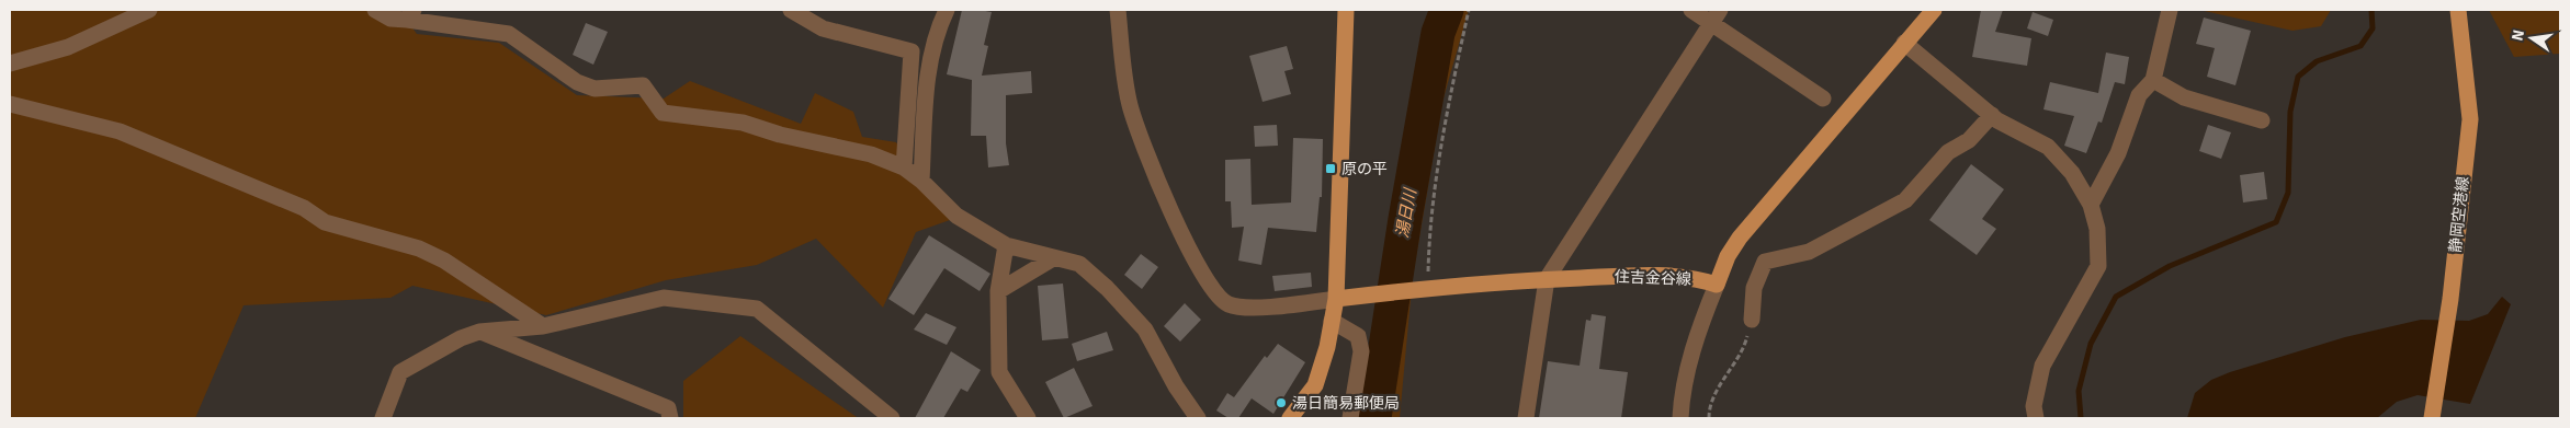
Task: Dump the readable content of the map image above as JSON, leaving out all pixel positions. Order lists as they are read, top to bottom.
{
  "streets": {
    "main road": ["静岡空港線", "住吉金谷線"]
  },
  "water": ["湯日川"],
  "places": {
    "transit": ["原の平"],
    "other": ["湯日簡易郵便局"]
  },
  "north": "left"
}
